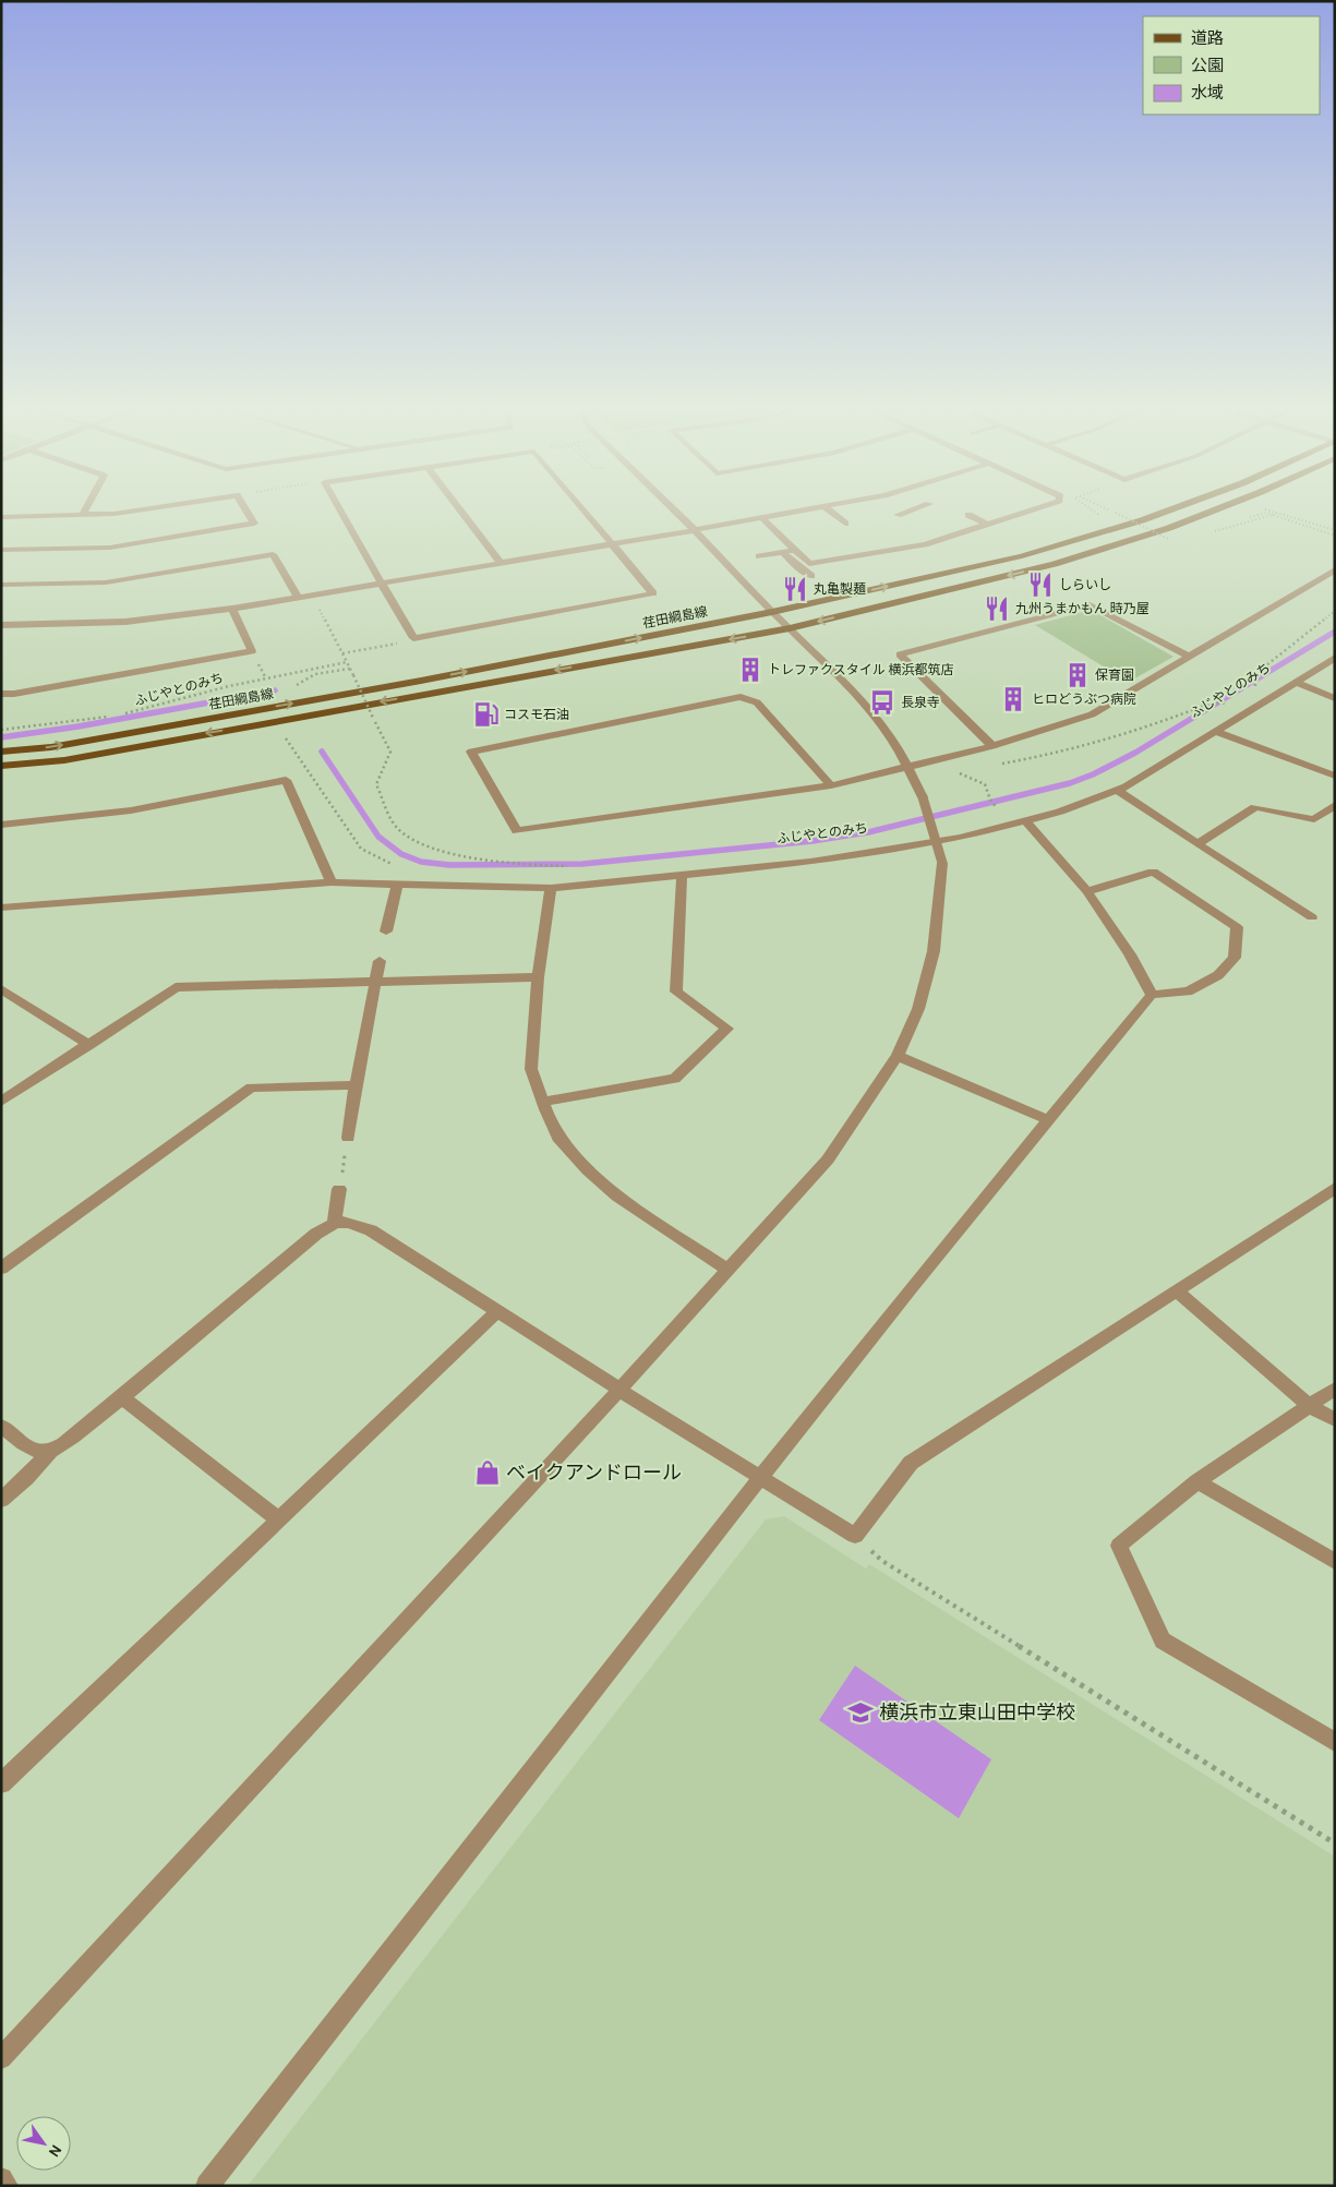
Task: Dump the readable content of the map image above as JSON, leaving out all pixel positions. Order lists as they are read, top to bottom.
{
  "streets": {
    "main road": ["荏田綱島線"],
    "path": ["ふじやとのみち"]
  },
  "places": {
    "restaurant": ["しらいし", "丸亀製麺", "九州うまかもん 時乃屋"],
    "building": ["トレファクスタイル 横浜都筑店", "保育園", "ヒロどうぶつ病院"],
    "bus stop": ["長泉寺"],
    "fuel station": ["コスモ石油"],
    "shop": ["ベイクアンドロール"],
    "school or university": ["横浜市立東山田中学校"]
  },
  "legend": ["道路", "公園", "水域"],
  "north": "bottom right"
}
